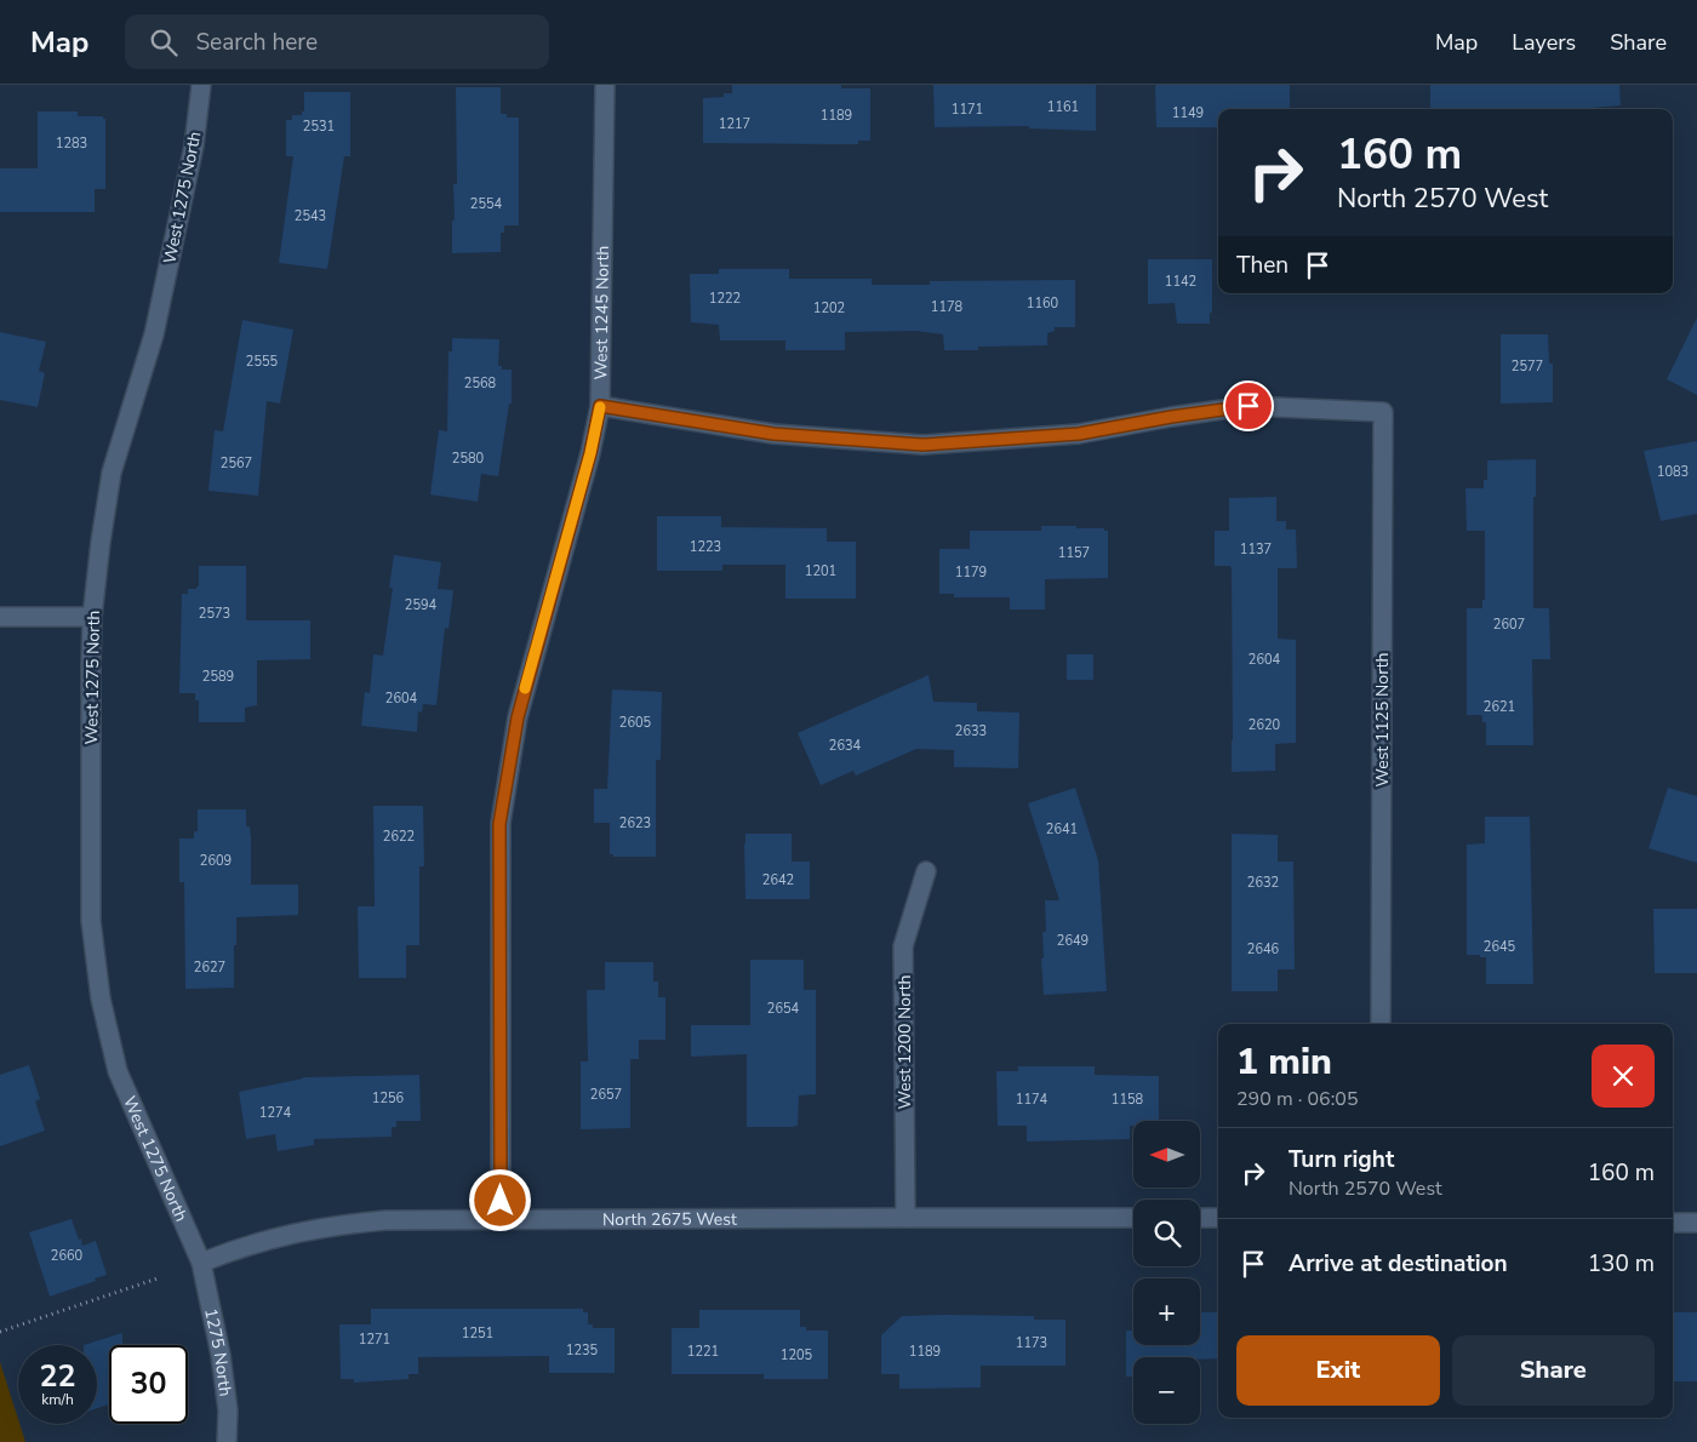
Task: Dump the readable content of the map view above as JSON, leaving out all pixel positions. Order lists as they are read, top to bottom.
{
  "streets": {
    "street": [
      "West 1275 North",
      "West 1245 North",
      "West 1125 North",
      "West 1200 North",
      "North 2675 West",
      "1275 North"
    ]
  },
  "crossings": [
    ["West 1275 North", "North 2675 West"],
    ["West 1275 North", "1275 North"],
    ["West 1245 North", "West 1125 North"],
    ["West 1245 North", "North 2675 West"],
    ["West 1200 North", "North 2675 West"],
    ["North 2675 West", "1275 North"]
  ],
  "house_numbers": [
    "1161",
    "1171",
    "1149",
    "1189",
    "1217",
    "2531",
    "1283",
    "2554",
    "2543",
    "1142",
    "1222",
    "1160",
    "1178",
    "1202",
    "2555",
    "2577",
    "2568",
    "2580",
    "2567",
    "1083",
    "1223",
    "1137",
    "1157",
    "1201",
    "1179",
    "2594",
    "2573",
    "2607",
    "2604",
    "2589",
    "2604",
    "2621",
    "2605",
    "2620",
    "2633",
    "2634",
    "2623",
    "2641",
    "2622",
    "2609",
    "2642",
    "2632",
    "2649",
    "2645",
    "2646",
    "2627",
    "2654",
    "2657",
    "1256",
    "1174",
    "1158",
    "1274",
    "2660",
    "1251",
    "1271",
    "1173",
    "1235",
    "1221",
    "1189",
    "1205"
  ],
  "north": "left",
  "page": {
    "header": "Map",
    "search": "Search here",
    "nav": ["Map", "Layers", "Share"],
    "turn": ["160 m", "North 2570 West"],
    "then": "Then",
    "heading": ["1 min", "290 m · 06:05"],
    "map_buttons": ["+", "−"],
    "list": [
      {
        "name": "Turn right",
        "note": "North 2570 West",
        "value": "160 m"
      },
      {
        "name": "Arrive at destination",
        "value": "130 m"
      }
    ],
    "buttons": ["Exit", "Share"],
    "speed": "22 km/h",
    "limit": "30"
  }
}
